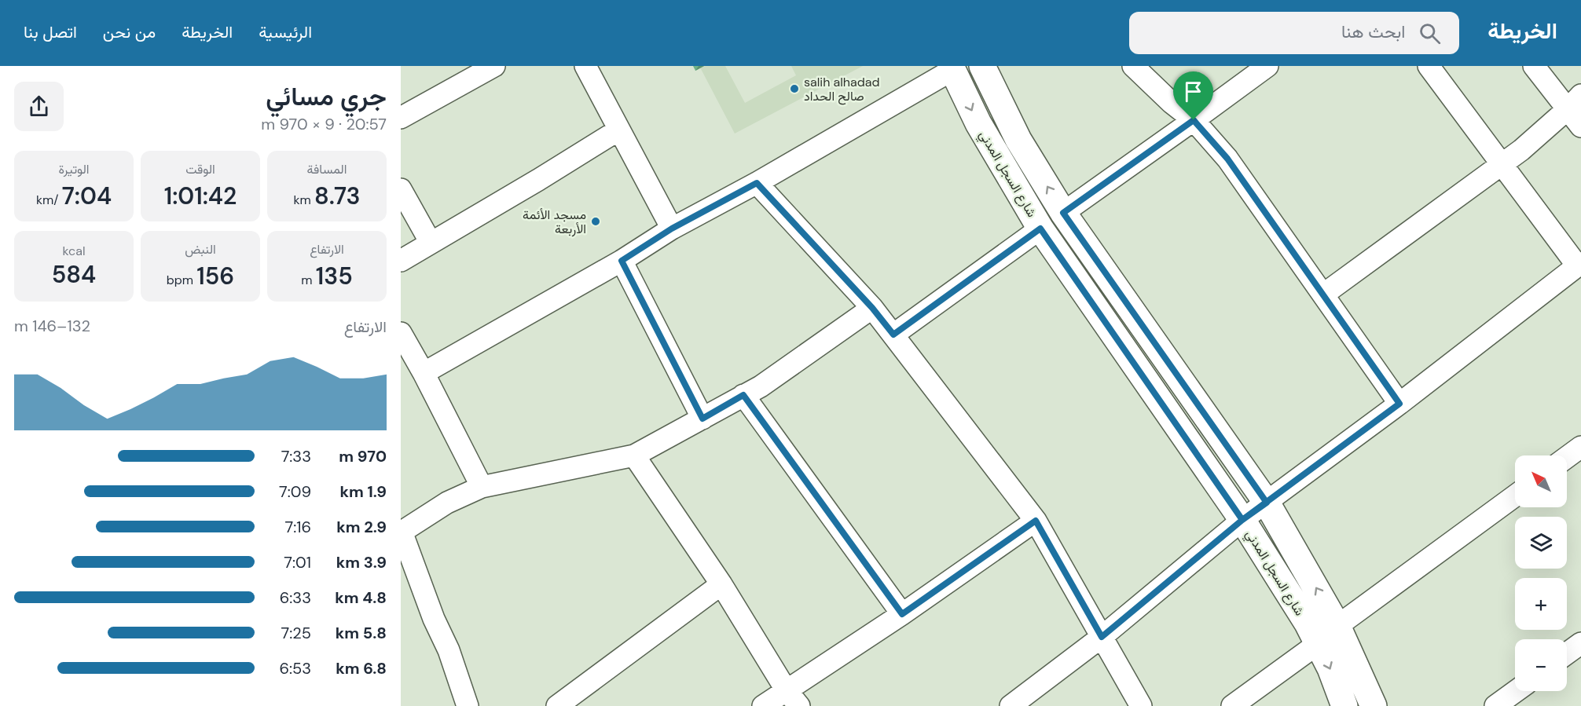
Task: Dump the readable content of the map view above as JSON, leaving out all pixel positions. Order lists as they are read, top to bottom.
{
  "streets": {
    "street": ["شارع السجل المدني"]
  },
  "places": ["salih alhadad صالح الحداد", "مسجد الأئمة الأربعة"],
  "north": "top left",
  "page": {
    "header": "الخريطة",
    "search": "ابحث هنا",
    "nav": [
      "الرئيسية",
      "الخريطة",
      "من نحن",
      "اتصل بنا"
    ],
    "heading": ["جري مسائي", "20:57 · 9 × 970 m"],
    "stats": [
      ["المسافة", "8.73 km"],
      ["الوقت", "1:01:42"],
      ["الوتيرة", "7:04 /km"],
      ["الارتفاع", "135 m"],
      ["النبض", "156 bpm"],
      ["kcal", "584"]
    ],
    "chart": ["الارتفاع", "132–146 m"],
    "list": [
      {
        "name": "970 m",
        "note": "7:33"
      },
      {
        "name": "1.9 km",
        "note": "7:09"
      },
      {
        "name": "2.9 km",
        "note": "7:16"
      },
      {
        "name": "3.9 km",
        "note": "7:01"
      },
      {
        "name": "4.8 km",
        "note": "6:33"
      },
      {
        "name": "5.8 km",
        "note": "7:25"
      },
      {
        "name": "6.8 km",
        "note": "6:53"
      }
    ],
    "map_buttons": ["+", "−"]
  }
}
